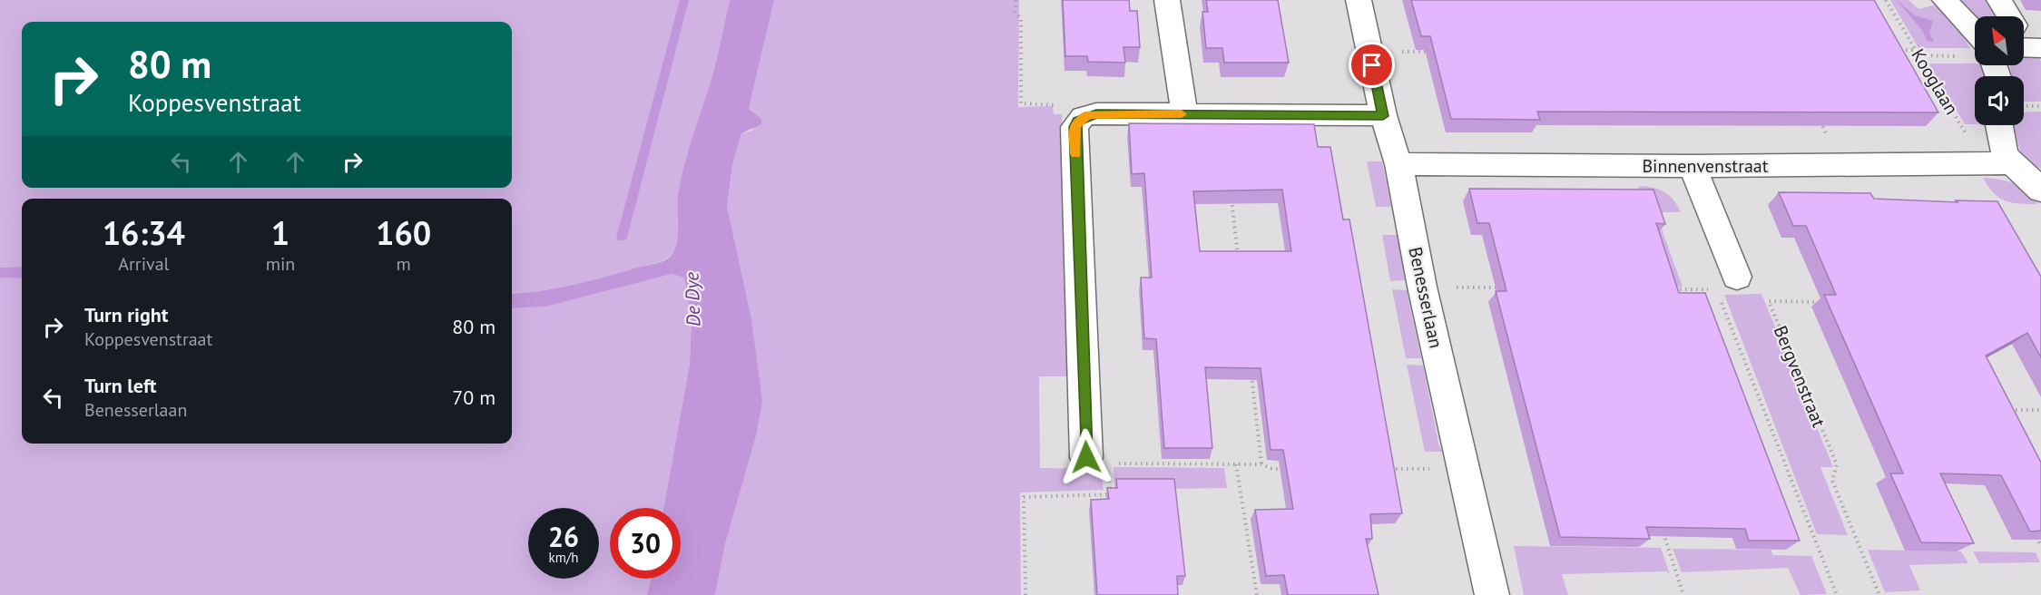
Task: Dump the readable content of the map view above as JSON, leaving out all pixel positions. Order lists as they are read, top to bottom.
{
  "streets": {
    "street": ["Binnenvenstraat", "Benesserlaan"],
    "path": ["Kooglaan", "Bergvenstraat"]
  },
  "crossings": [
    ["Kooglaan", "Binnenvenstraat"],
    ["Binnenvenstraat", "Benesserlaan"]
  ],
  "water": ["De Dye"],
  "north": "top left",
  "page": {
    "turn": ["80 m", "Koppesvenstraat"],
    "eta": [
      "16:34",
      "Arrival",
      "1",
      "min",
      "160",
      "m"
    ],
    "list": [
      {
        "name": "Turn right",
        "note": "Koppesvenstraat",
        "value": "80 m"
      },
      {
        "name": "Turn left",
        "note": "Benesserlaan",
        "value": "70 m"
      }
    ],
    "speed": "26 km/h",
    "limit": "30"
  }
}
